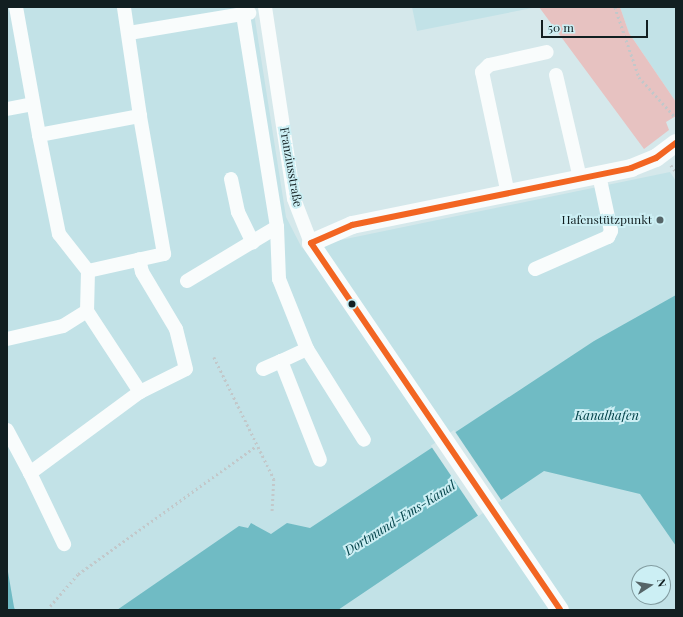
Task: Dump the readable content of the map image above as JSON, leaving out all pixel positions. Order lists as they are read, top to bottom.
{
  "streets": {
    "main road": ["Franziusstraße"]
  },
  "water": ["Kanalhafen", "Dortmund-Ems-Kanal"],
  "places": ["Hafenstützpunkt"],
  "scale_bar": "50 m",
  "north": "right"
}
